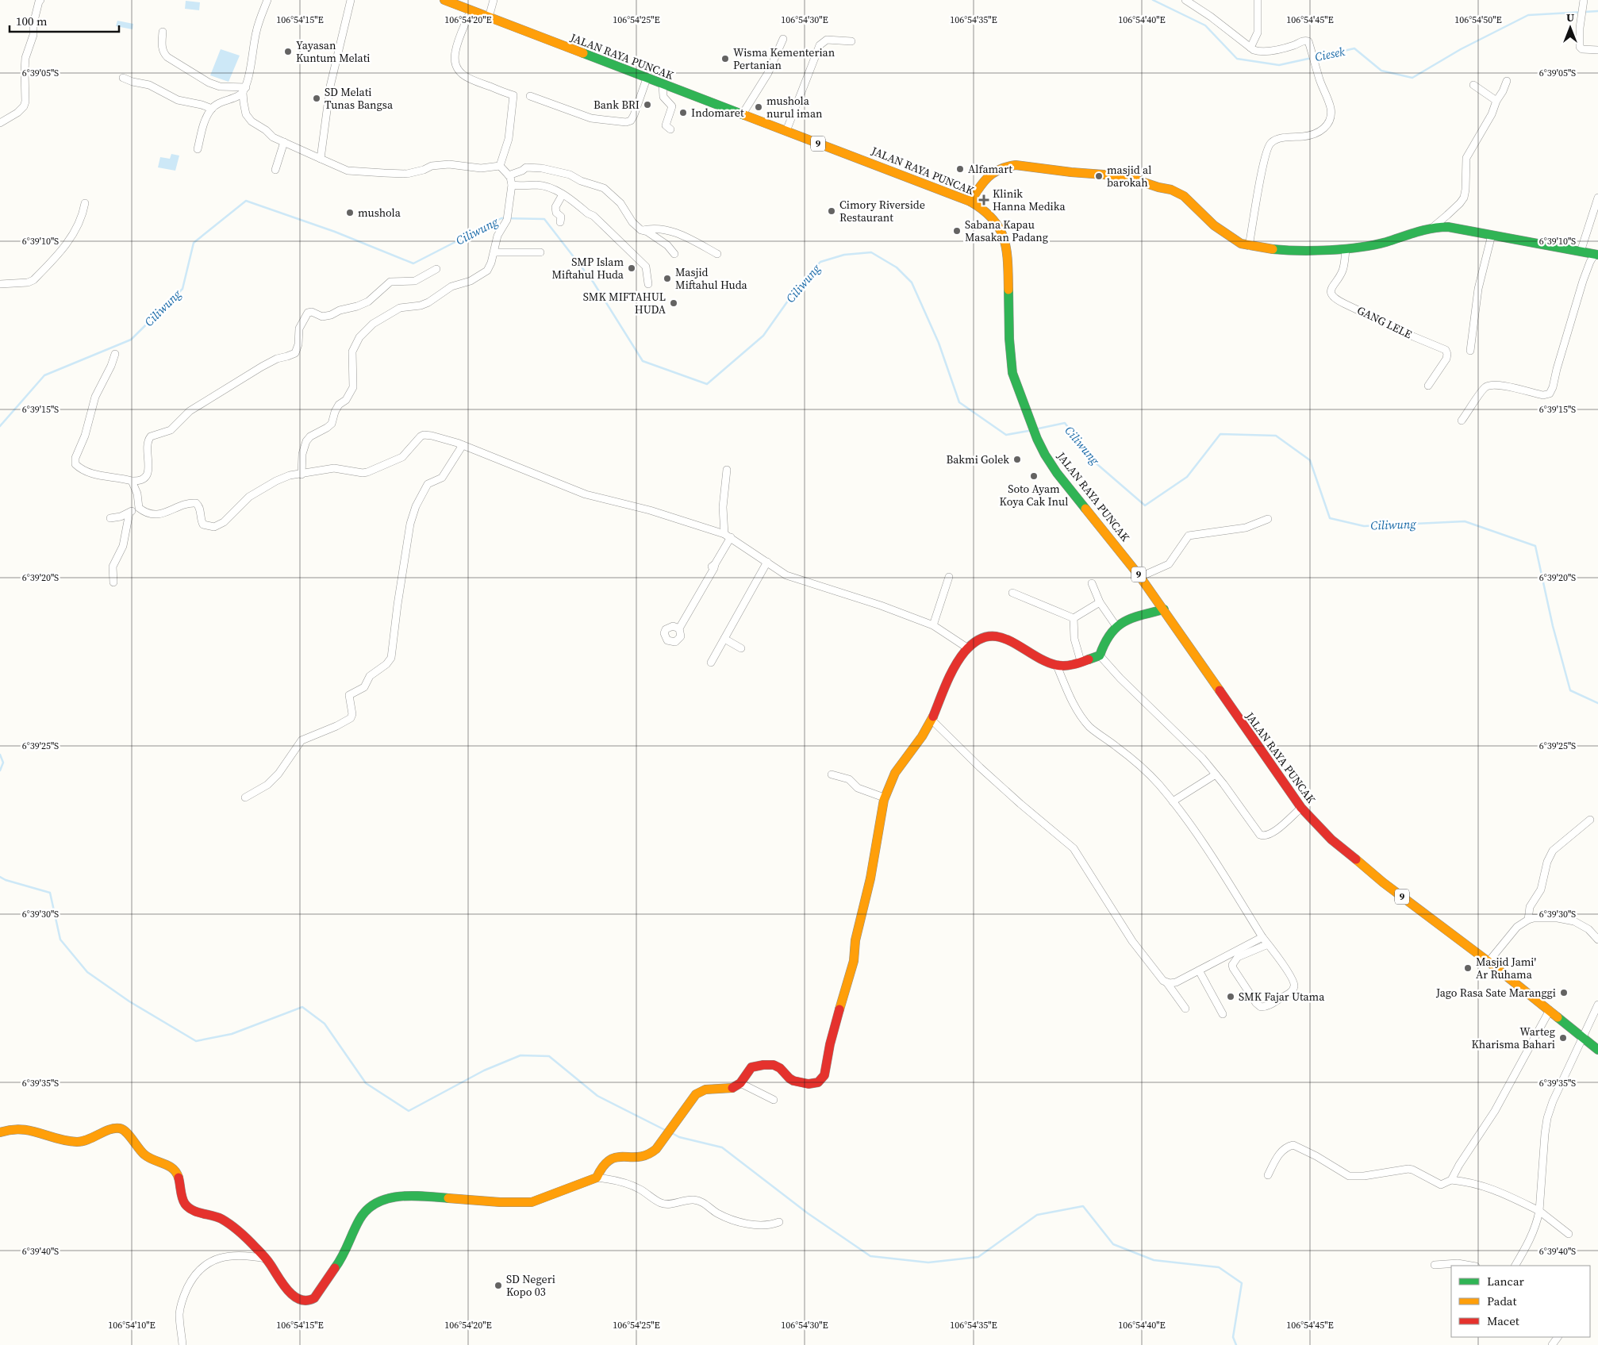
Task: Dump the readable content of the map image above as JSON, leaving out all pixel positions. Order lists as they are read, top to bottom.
{
  "streets": {
    "main road": ["JALAN RAYA PUNCAK", "9"],
    "street": ["GANG LELE"]
  },
  "water": ["Ciesek", "Ciliwung"],
  "places": {
    "other": [
      "Yayasan Kuntum Melati",
      "Wisma Kementerian Pertanian",
      "SD Melati Tunas Bangsa",
      "Bank BRI",
      "mushola nurul iman",
      "Indomaret",
      "Alfamart",
      "masjid al barokah",
      "Cimory Riverside Restaurant",
      "mushola",
      "Sabana Kapau Masakan Padang",
      "SMP Islam Miftahul Huda",
      "Masjid Miftahul Huda",
      "SMK MIFTAHUL HUDA",
      "Bakmi Golek",
      "Soto Ayam Koya Cak Inul",
      "Masjid Jami' Ar Ruhama",
      "Jago Rasa Sate Maranggi",
      "SMK Fajar Utama",
      "Warteg Kharisma Bahari",
      "SD Negeri Kopo 03"
    ],
    "health": ["Klinik Hanna Medika"]
  },
  "legend": ["Lancar", "Padat", "Macet"],
  "scale_bar": "100 m",
  "north": "top",
  "coordinates": [
    "106°54'15\"E",
    "106°54'20\"E",
    "106°54'25\"E",
    "106°54'30\"E",
    "106°54'35\"E",
    "106°54'40\"E",
    "106°54'45\"E",
    "106°54'50\"E",
    "6°39'05\"S",
    "6°39'10\"S",
    "6°39'15\"S",
    "6°39'20\"S",
    "6°39'25\"S",
    "6°39'30\"S",
    "6°39'35\"S",
    "6°39'40\"S",
    "106°54'10\"E"
  ]
}
